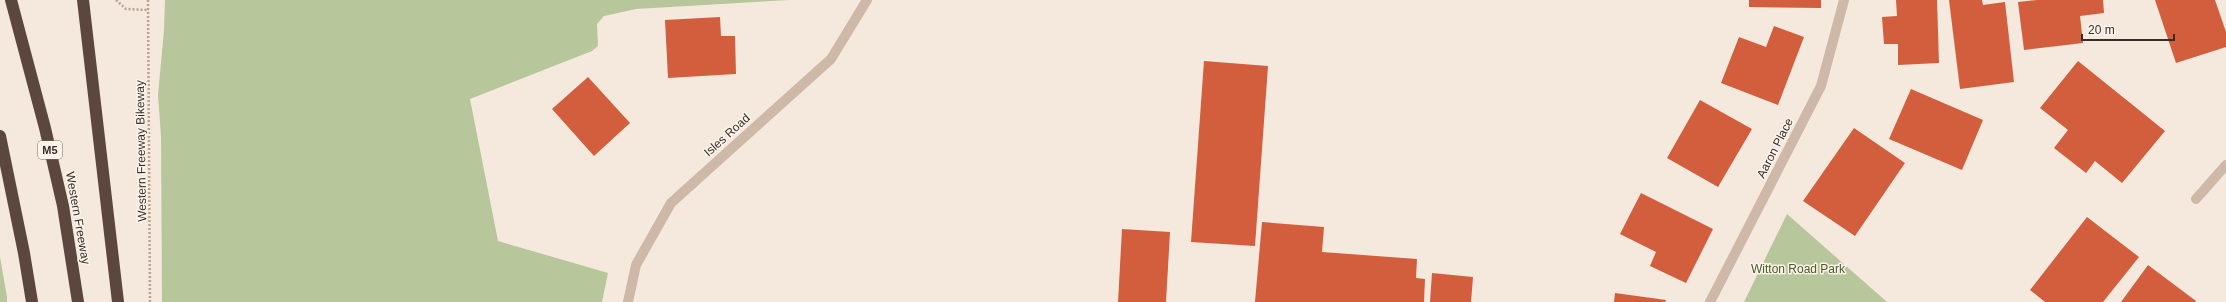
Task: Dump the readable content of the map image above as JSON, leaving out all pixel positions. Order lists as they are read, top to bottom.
{
  "streets": {
    "highway": ["M5", "Western Freeway"],
    "street": ["Isles Road", "Aaron Place"],
    "path": ["Western Freeway Bikeway"]
  },
  "parks": ["Witton Road Park"],
  "scale_bar": "20 m"
}
